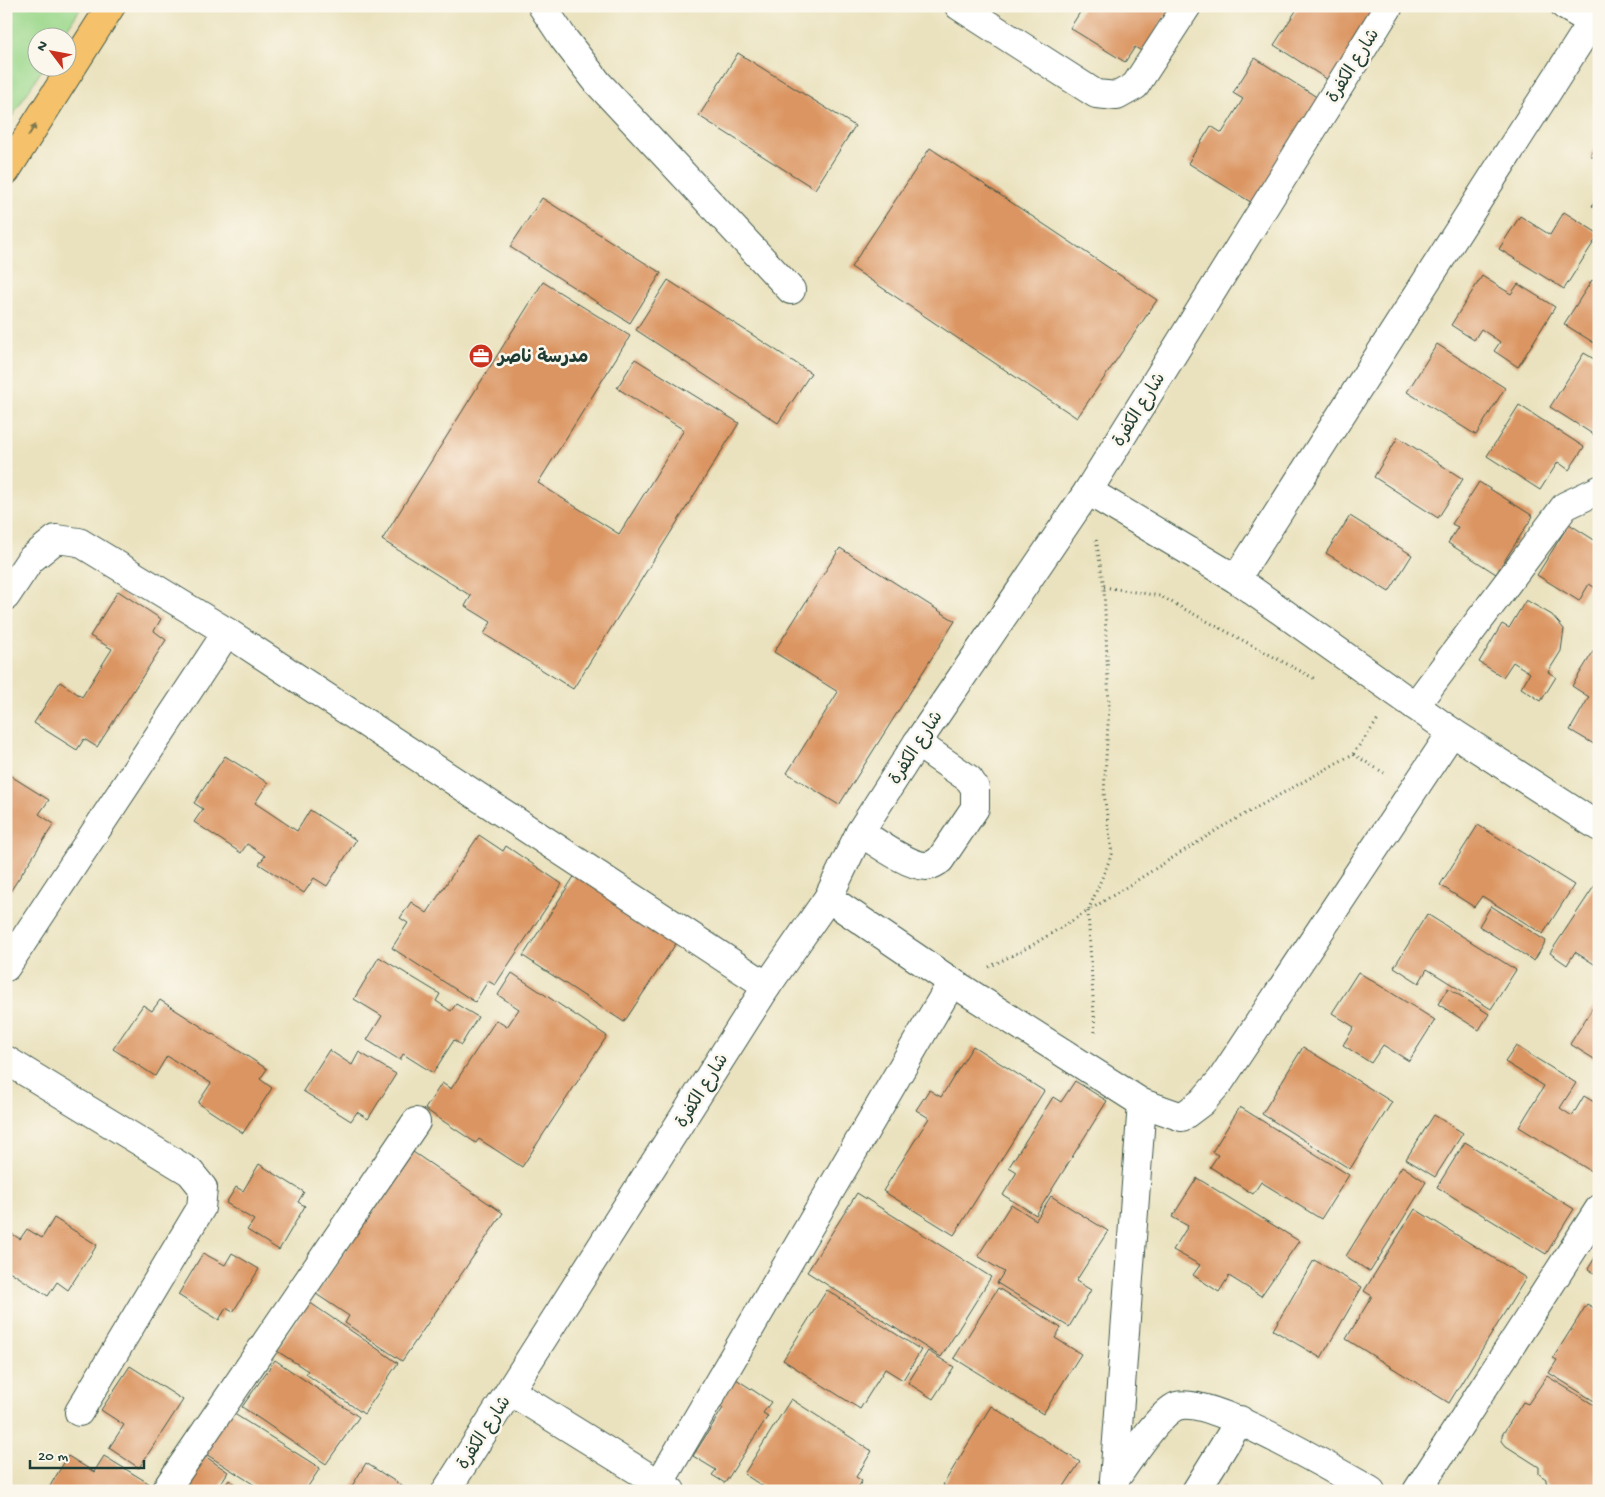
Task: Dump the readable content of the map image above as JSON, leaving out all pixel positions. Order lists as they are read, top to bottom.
{
  "streets": {
    "street": ["شارع الكفرة"]
  },
  "places": {
    "office": ["مدرسة ناصر"]
  },
  "scale_bar": "20 m",
  "north": "top left"
}
